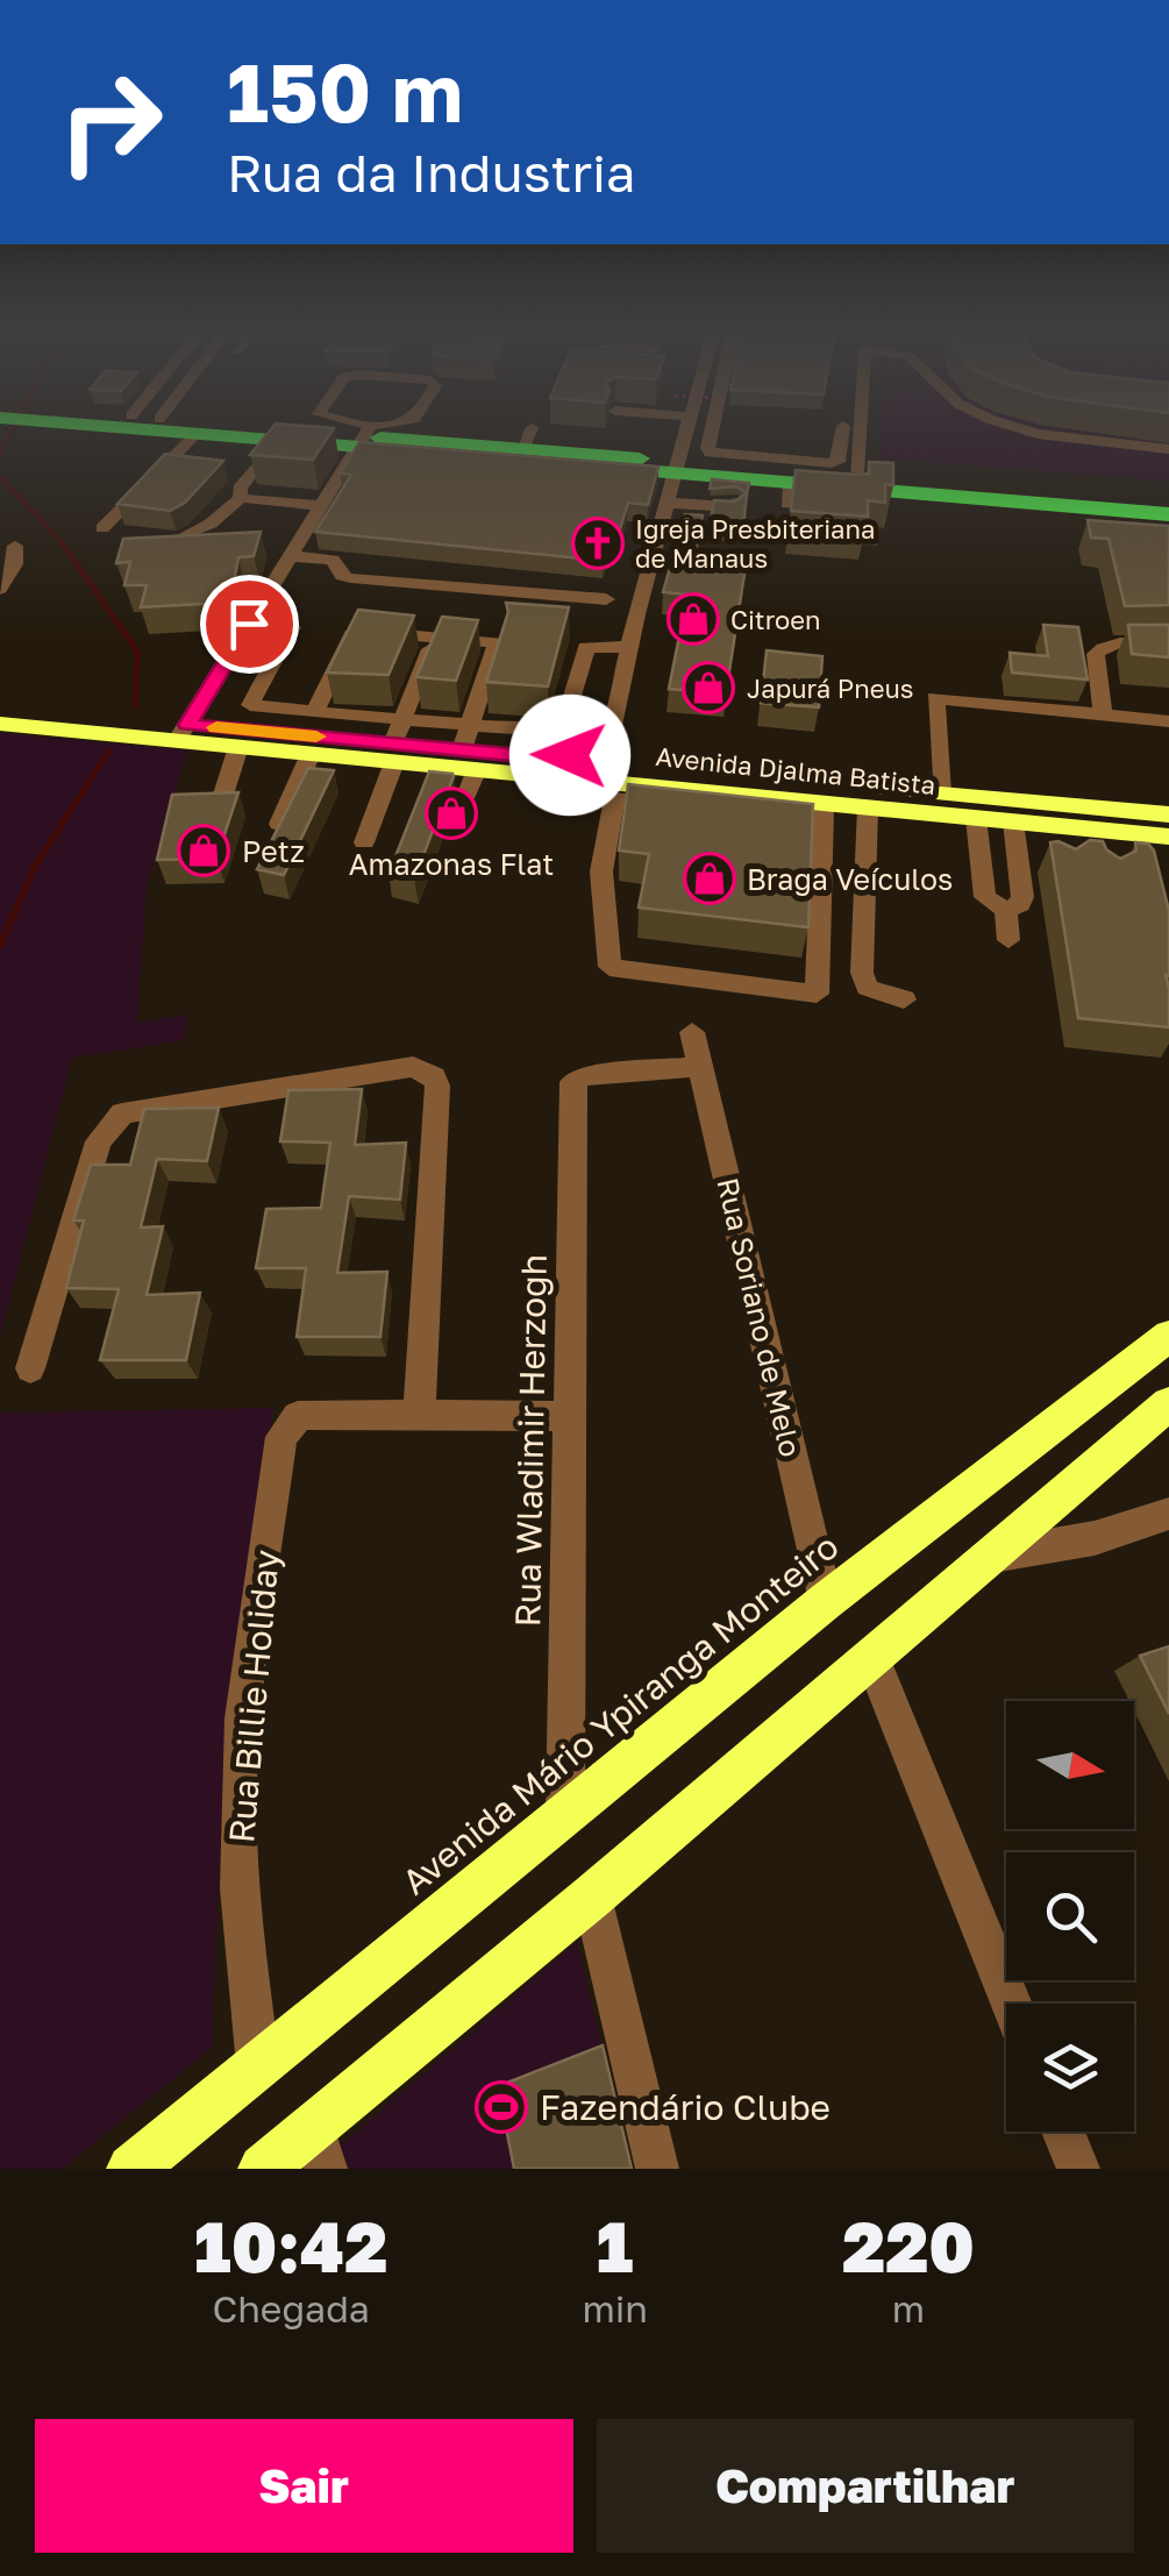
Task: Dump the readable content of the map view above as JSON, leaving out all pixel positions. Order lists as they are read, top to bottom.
{
  "streets": {
    "main road": ["Avenida Djalma Batista", "Avenida Mário Ypiranga Monteiro"],
    "street": ["Rua Soriano de Melo", "Rua Wladimir Herzogh", "Rua Billie Holiday"]
  },
  "crossings": [
    ["Rua Soriano de Melo", "Rua Wladimir Herzogh"],
    ["Rua Soriano de Melo", "Avenida Mário Ypiranga Monteiro"],
    ["Rua Wladimir Herzogh", "Avenida Mário Ypiranga Monteiro"],
    ["Rua Billie Holiday", "Avenida Mário Ypiranga Monteiro"]
  ],
  "places": {
    "church": ["Igreja Presbiteriana de Manaus"],
    "shop": [
      "Citroen",
      "Japurá Pneus",
      "Amazonas Flat",
      "Petz",
      "Braga Veículos"
    ],
    "sports": ["Fazendário Clube"]
  },
  "north": "right",
  "page": {
    "turn": ["150 m", "Rua da Industria"],
    "eta": [
      "10:42",
      "Chegada",
      "1",
      "min",
      "220",
      "m"
    ],
    "buttons": ["Sair", "Compartilhar"]
  }
}
